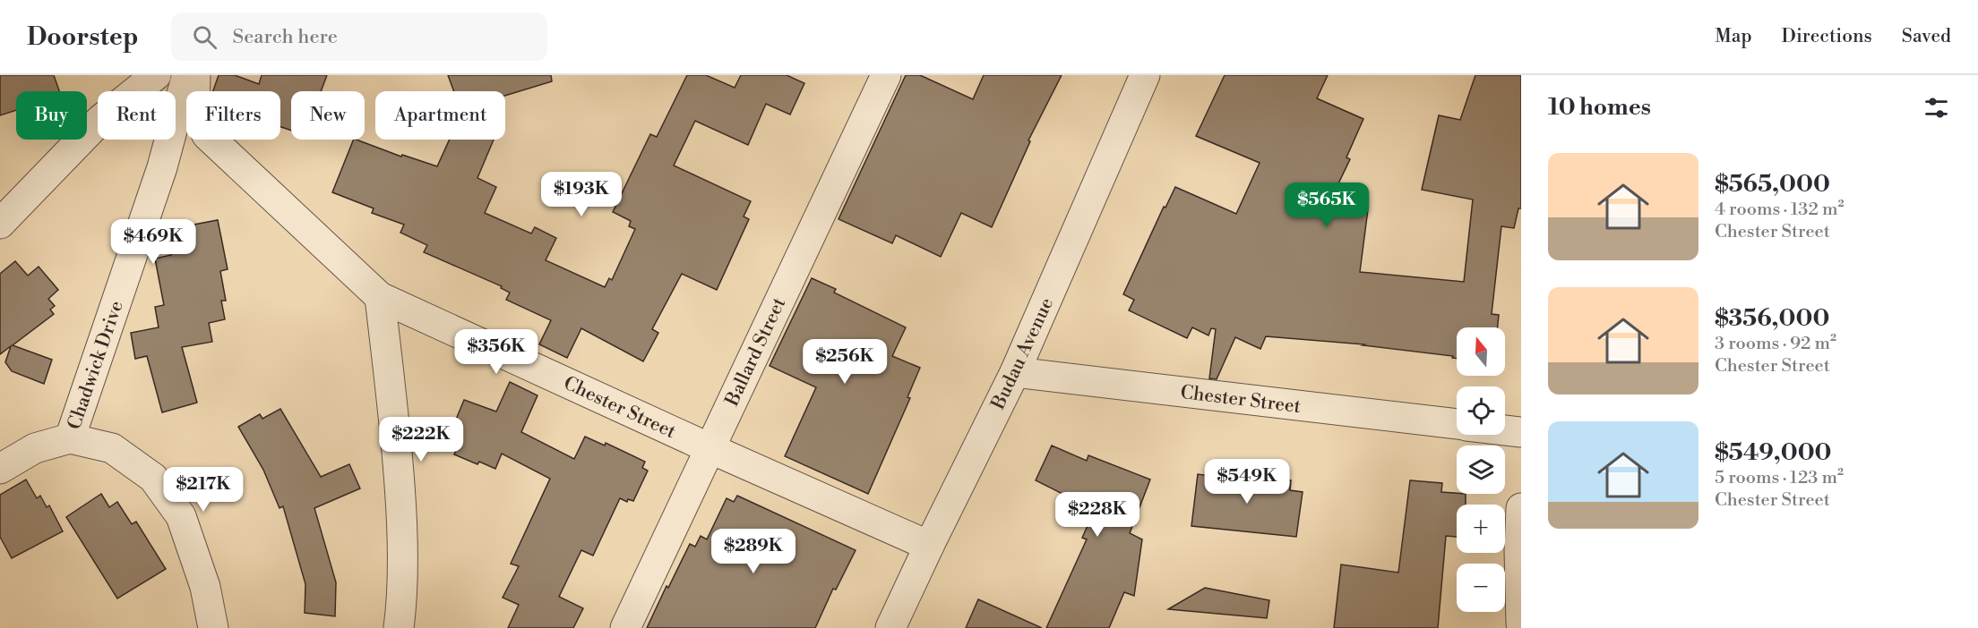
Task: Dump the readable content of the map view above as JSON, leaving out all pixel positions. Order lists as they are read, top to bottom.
{
  "streets": {
    "street": [
      "Ballard Street",
      "Budau Avenue",
      "Chadwick Drive",
      "Chester Street"
    ]
  },
  "crossings": [
    ["Ballard Street", "Chester Street"],
    ["Budau Avenue", "Chester Street"]
  ],
  "north": "top",
  "page": {
    "header": "Doorstep",
    "search": "Search here",
    "nav": ["Map", "Directions", "Saved"],
    "heading": "10 homes",
    "chip": [
      "Buy",
      "Rent",
      "Filters",
      "New",
      "Apartment"
    ],
    "list": [
      {
        "name": "$565,000",
        "note": "4 rooms · 132 m² · Chester Street"
      },
      {
        "name": "$356,000",
        "note": "3 rooms · 92 m² · Chester Street"
      },
      {
        "name": "$549,000",
        "note": "5 rooms · 123 m² · Chester Street"
      }
    ],
    "price": [
      "$193K",
      "$565K",
      "$469K",
      "$356K",
      "$256K",
      "$222K",
      "$549K",
      "$217K",
      "$228K",
      "$289K"
    ],
    "map_buttons": ["+", "−"]
  }
}
